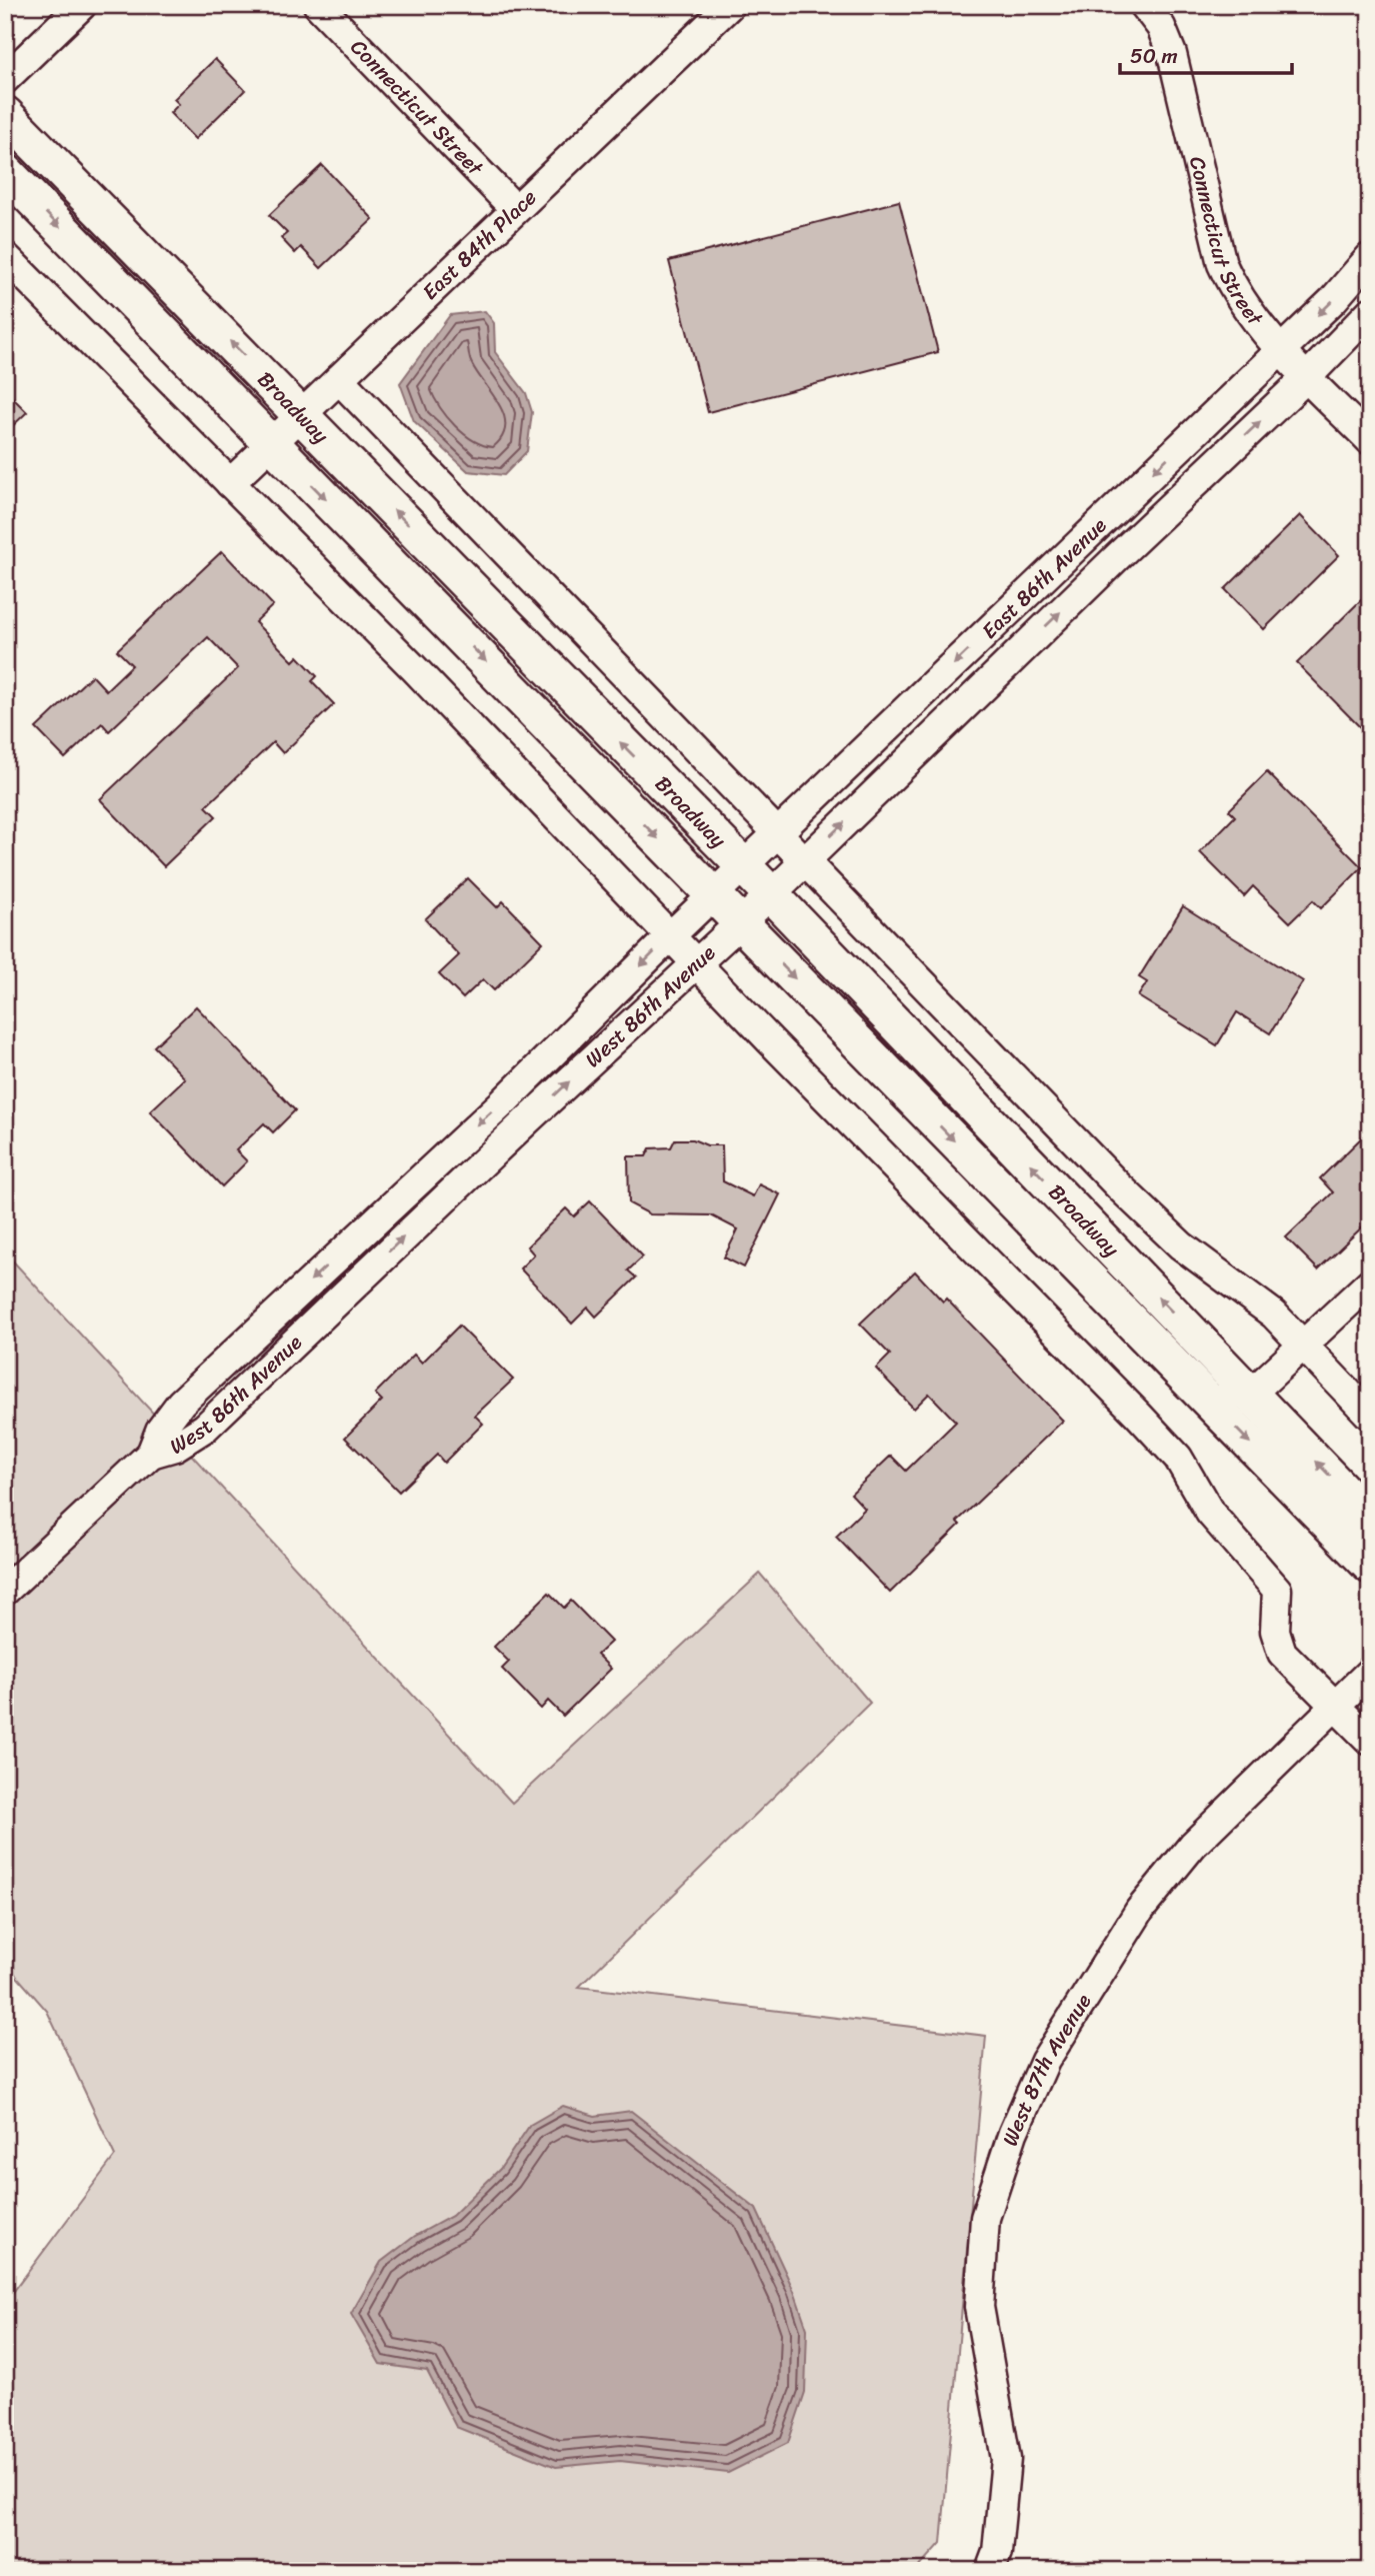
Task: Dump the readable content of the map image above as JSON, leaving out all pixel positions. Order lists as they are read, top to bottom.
{
  "streets": {
    "main road": ["Broadway"],
    "street": [
      "Connecticut Street",
      "East 84th Place",
      "East 86th Avenue",
      "West 86th Avenue",
      "West 87th Avenue"
    ]
  },
  "crossings": [
    ["Connecticut Street", "East 84th Place"],
    ["Connecticut Street", "East 86th Avenue"],
    ["East 84th Place", "Broadway"],
    ["Broadway", "East 86th Avenue"],
    ["Broadway", "West 86th Avenue"],
    ["East 86th Avenue", "West 86th Avenue"]
  ],
  "scale_bar": "50 m"
}
